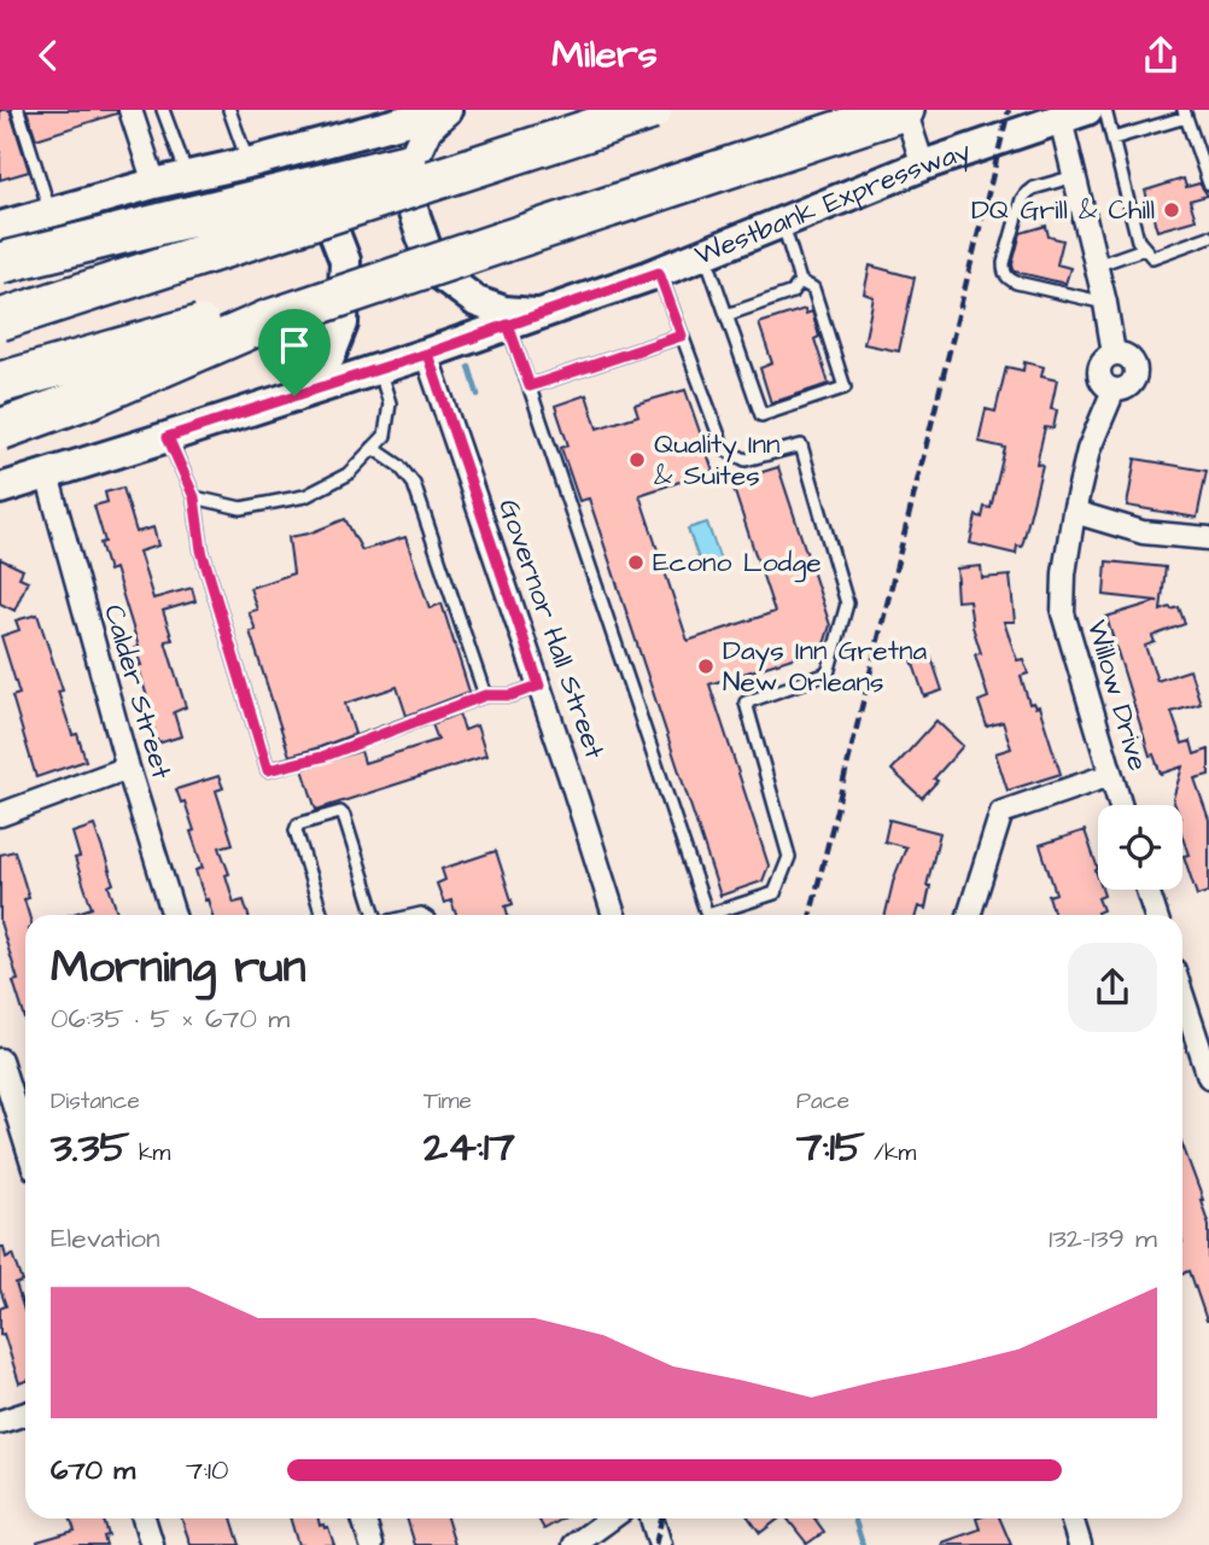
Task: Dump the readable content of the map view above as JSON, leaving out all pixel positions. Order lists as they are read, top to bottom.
{
  "streets": {
    "main road": ["Westbank Expressway"],
    "street": ["Governor Hall Street", "Calder Street", "Willow Drive"]
  },
  "crossings": [
    ["Westbank Expressway", "Governor Hall Street"],
    ["Westbank Expressway", "Calder Street"],
    ["Westbank Expressway", "Willow Drive"]
  ],
  "places": [
    "DQ Grill & Chill",
    "Quality Inn & Suites",
    "Econo Lodge",
    "Days Inn Gretna New Orleans"
  ],
  "page": {
    "header": "Milers",
    "heading": ["Morning run", "06:35 · 5 × 670 m"],
    "stats": [
      ["Distance", "3.35 km"],
      ["Time", "24:17"],
      ["Pace", "7:15 /km"]
    ],
    "chart": ["Elevation", "132–139 m"],
    "list": [
      {
        "name": "670 m",
        "note": "7:10"
      }
    ]
  }
}
